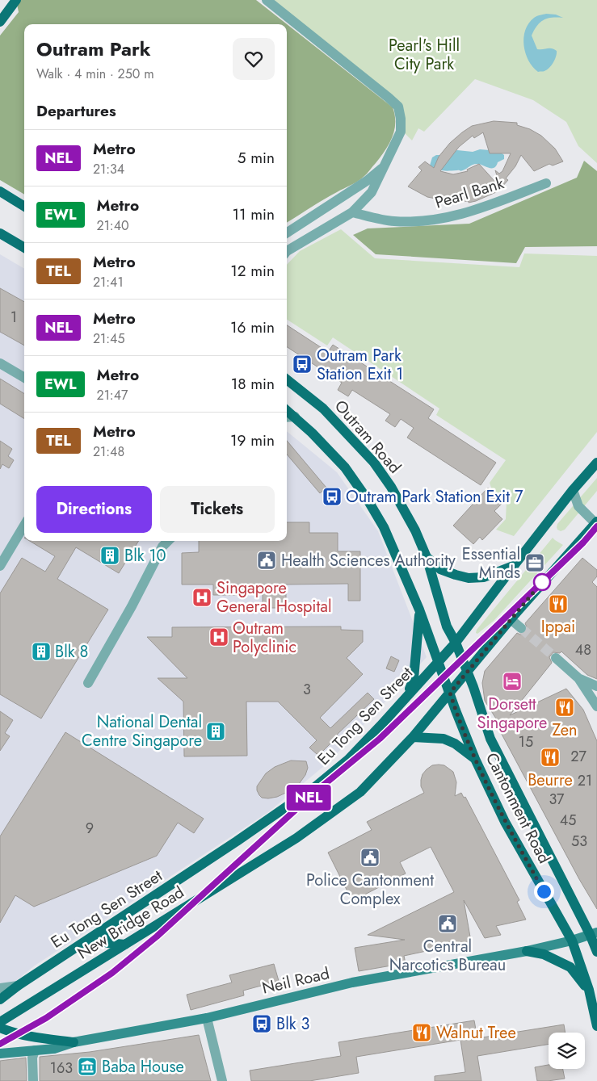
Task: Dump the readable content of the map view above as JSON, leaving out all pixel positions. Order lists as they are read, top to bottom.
{
  "streets": {
    "main road": [
      "Outram Road",
      "Eu Tong Sen Street",
      "Cantonment Road",
      "New Bridge Road",
      "Neil Road"
    ],
    "street": ["Pearl Bank"]
  },
  "crossings": [
    ["Outram Road", "Eu Tong Sen Street"],
    ["Outram Road", "Cantonment Road"],
    ["Eu Tong Sen Street", "Cantonment Road"],
    ["Cantonment Road", "New Bridge Road"],
    ["Cantonment Road", "Neil Road"]
  ],
  "parks": ["Pearl's Hill City Park"],
  "places": {
    "bus stop": ["Outram Park Station Exit 1", "Outram Park Station Exit 7", "Blk 3"],
    "building": ["Blk 10", "Blk 8", "National Dental Centre Singapore"],
    "public building": ["Health Sciences Authority", "Police Cantonment Complex", "Central Narcotics Bureau"],
    "office": ["Essential Minds"],
    "hospital": ["Singapore General Hospital", "Outram Polyclinic"],
    "restaurant": [
      "Ippai",
      "Zen",
      "Beurre",
      "Walnut Tree"
    ],
    "hotel": ["Dorsett Singapore"],
    "museum": ["Baba House"]
  },
  "lines": ["metro line NEL"],
  "house_numbers": [
    "1",
    "48",
    "3",
    "15",
    "27",
    "21",
    "37",
    "45",
    "9",
    "53",
    "163"
  ],
  "page": {
    "on_map": "NEL",
    "heading": [
      ["Outram Park", "Walk · 4 min · 250 m"],
      "Departures"
    ],
    "list": [
      {
        "mark": "NEL",
        "name": "Metro",
        "note": "21:34",
        "value": "5 min"
      },
      {
        "mark": "EWL",
        "name": "Metro",
        "note": "21:40",
        "value": "11 min"
      },
      {
        "mark": "TEL",
        "name": "Metro",
        "note": "21:41",
        "value": "12 min"
      },
      {
        "mark": "NEL",
        "name": "Metro",
        "note": "21:45",
        "value": "16 min"
      },
      {
        "mark": "EWL",
        "name": "Metro",
        "note": "21:47",
        "value": "18 min"
      },
      {
        "mark": "TEL",
        "name": "Metro",
        "note": "21:48",
        "value": "19 min"
      }
    ],
    "buttons": ["Directions", "Tickets"]
  }
}
